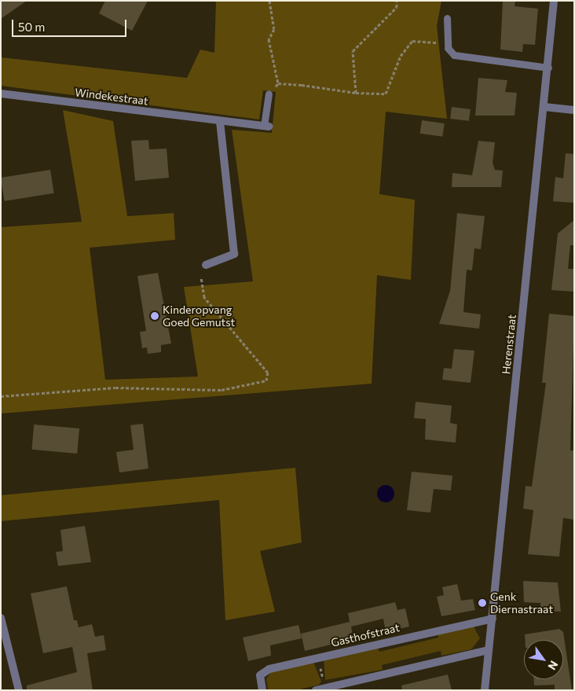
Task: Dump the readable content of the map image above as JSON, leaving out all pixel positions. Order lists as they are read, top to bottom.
{
  "streets": {
    "street": ["Windekestraat", "Herenstraat", "Gasthofstraat"]
  },
  "crossings": [
    ["Herenstraat", "Gasthofstraat"]
  ],
  "places": ["Kinderopvang Goed Gemutst", "Genk Diernastraat"],
  "scale_bar": "50 m",
  "north": "bottom right"
}
